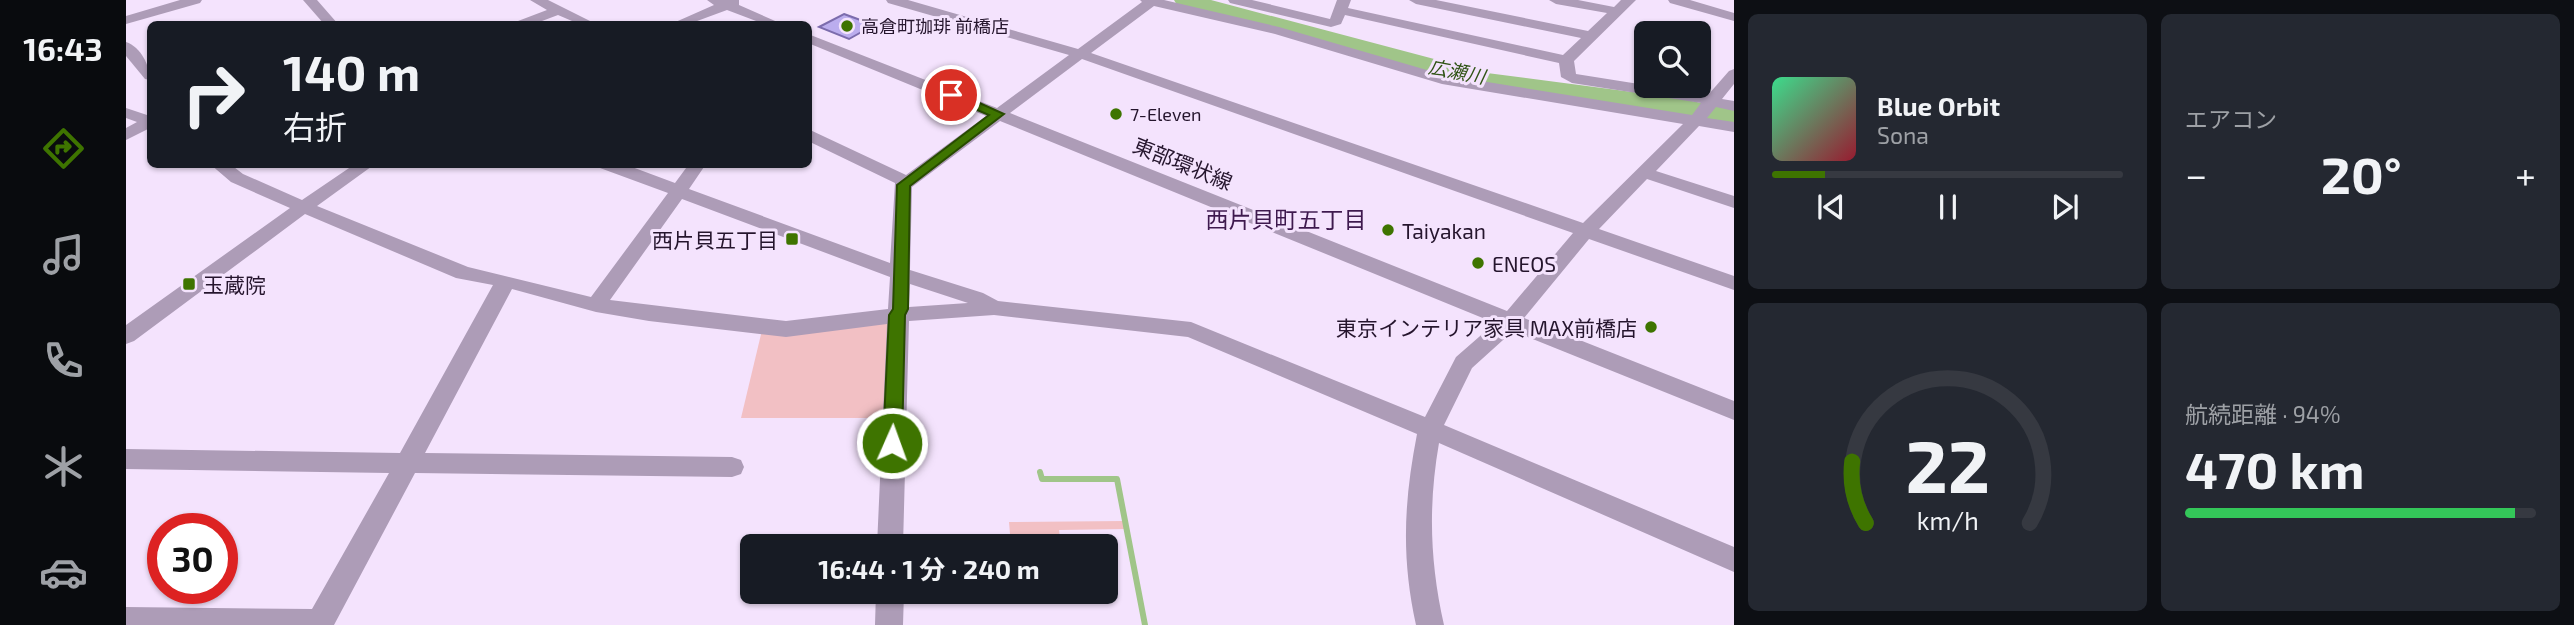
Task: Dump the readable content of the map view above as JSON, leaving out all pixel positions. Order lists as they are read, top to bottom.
{
  "streets": {
    "street": ["東部環状線"]
  },
  "districts": ["西片貝町五丁目"],
  "water": ["広瀬川"],
  "places": {
    "other": [
      "高倉町珈琲 前橋店",
      "7-Eleven",
      "Taiyakan",
      "ENEOS",
      "東京インテリア家具 MAX前橋店"
    ],
    "transit": ["西片貝五丁目", "玉蔵院"]
  },
  "page": {
    "tabs": "16:43",
    "tile": [
      "エアコン",
      ["航続距離 · 94%", "470 km"]
    ],
    "turn": ["140 m", "右折"],
    "song": ["Blue Orbit", "Sona"],
    "heat": ["−", "20°", "+"],
    "limit": "30",
    "trip": "16:44 · 1 分 · 240 m",
    "gauge": ["22", "km/h"]
  }
}
